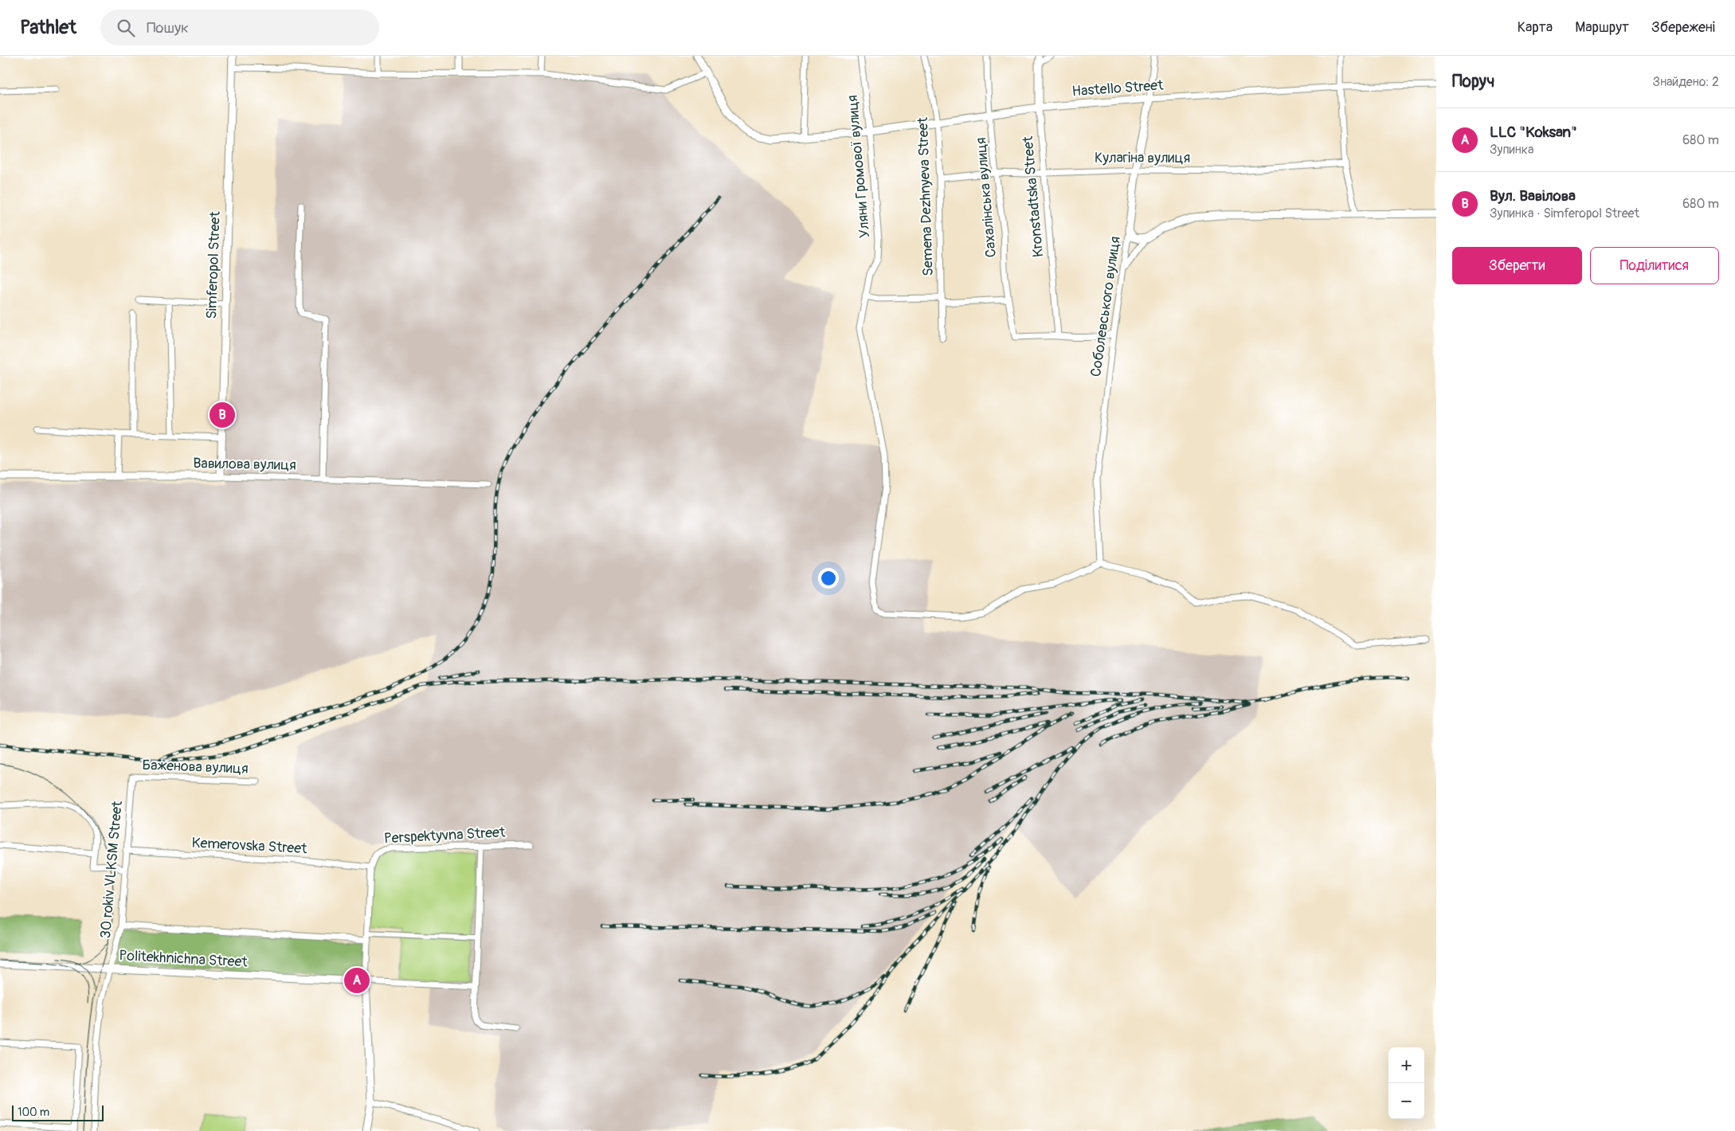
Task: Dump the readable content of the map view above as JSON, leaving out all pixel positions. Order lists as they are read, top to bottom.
{
  "streets": {
    "street": [
      "Hastello Street",
      "Кулагіна вулиця",
      "Уляни Громової вулиця",
      "Semena Dezhnyeva Street",
      "Kronstadtska Street",
      "Сахалінська вулиця",
      "Simferopol Street",
      "Соболевського вулиця",
      "Вавилова вулиця",
      "Баженова вулиця",
      "Perspektyvna Street",
      "Kemerovska Street",
      "30 rokiv VLKSM Street",
      "Politekhnichna Street"
    ]
  },
  "crossings": [
    ["Hastello Street", "Уляни Громової вулиця"],
    ["Hastello Street", "Semena Dezhnyeva Street"],
    ["Hastello Street", "Kronstadtska Street"],
    ["Hastello Street", "Сахалінська вулиця"],
    ["Hastello Street", "Соболевського вулиця"],
    ["Кулагіна вулиця", "Semena Dezhnyeva Street"],
    ["Кулагіна вулиця", "Kronstadtska Street"],
    ["Кулагіна вулиця", "Сахалінська вулиця"],
    ["Кулагіна вулиця", "Соболевського вулиця"],
    ["Уляни Громової вулиця", "Соболевського вулиця"],
    ["Kronstadtska Street", "Сахалінська вулиця"],
    ["Simferopol Street", "Вавилова вулиця"],
    ["Баженова вулиця", "30 rokiv VLKSM Street"],
    ["Perspektyvna Street", "Kemerovska Street"],
    ["Perspektyvna Street", "Politekhnichna Street"],
    ["Kemerovska Street", "30 rokiv VLKSM Street"],
    ["30 rokiv VLKSM Street", "Politekhnichna Street"]
  ],
  "scale_bar": "100 m",
  "page": {
    "header": "Pathlet",
    "search": "Пошук",
    "nav": ["Карта", "Маршрут", "Збережені"],
    "heading": ["Поруч", "Знайдено: 2"],
    "list": [
      {
        "mark": "A",
        "name": "LLC \"Koksan\"",
        "note": "Зупинка",
        "value": "680 m"
      },
      {
        "mark": "B",
        "name": "Вул. Вавілова",
        "note": "Зупинка · Simferopol Street",
        "value": "680 m"
      }
    ],
    "buttons": ["Зберегти", "Поділитися"],
    "pins": ["B", "A"],
    "map_buttons": ["+", "−"],
    "scale": "100 m"
  }
}
